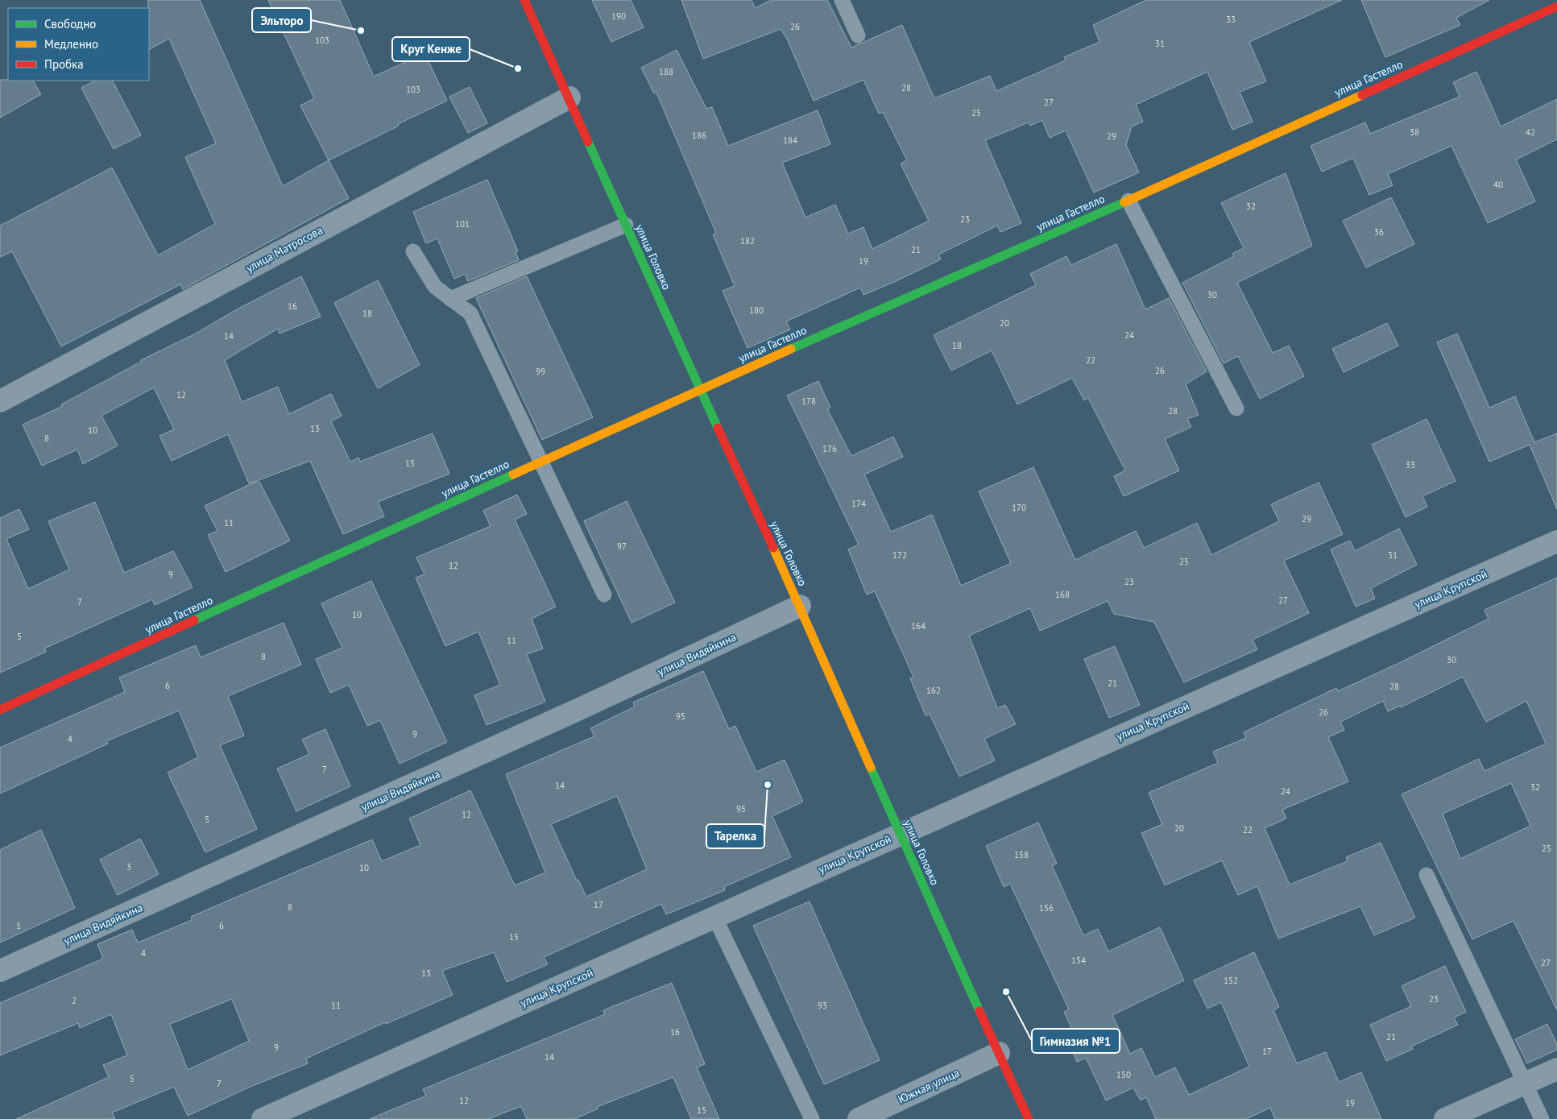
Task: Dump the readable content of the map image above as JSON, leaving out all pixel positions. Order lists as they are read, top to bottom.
{
  "streets": {
    "street": [
      "улица Гастелло",
      "улица Матросова",
      "улица Головко",
      "улица Крупской",
      "улица Видяйкина",
      "Южная улица"
    ]
  },
  "crossings": [
    ["улица Гастелло", "улица Головко"],
    ["улица Матросова", "улица Головко"],
    ["улица Головко", "улица Крупской"],
    ["улица Головко", "улица Видяйкина"],
    ["улица Головко", "Южная улица"]
  ],
  "places": [
    "Эльторо",
    "Круг Кенже",
    "Тарелка",
    "Гимназия №1"
  ],
  "house_numbers": [
    "190",
    "33",
    "26",
    "103",
    "31",
    "188",
    "28",
    "103",
    "27",
    "25",
    "38",
    "42",
    "186",
    "29",
    "184",
    "40",
    "32",
    "23",
    "101",
    "36",
    "182",
    "21",
    "19",
    "30",
    "16",
    "180",
    "18",
    "20",
    "24",
    "14",
    "18",
    "22",
    "26",
    "99",
    "12",
    "178",
    "28",
    "13",
    "10",
    "8",
    "176",
    "15",
    "33",
    "174",
    "170",
    "29",
    "11",
    "97",
    "172",
    "31",
    "25",
    "12",
    "9",
    "23",
    "168",
    "27",
    "7",
    "10",
    "164",
    "5",
    "11",
    "8",
    "30",
    "21",
    "6",
    "28",
    "162",
    "26",
    "95",
    "9",
    "4",
    "7",
    "14",
    "32",
    "24",
    "95",
    "12",
    "5",
    "20",
    "22",
    "25",
    "158",
    "3",
    "10",
    "17",
    "8",
    "156",
    "1",
    "6",
    "15",
    "4",
    "154",
    "27",
    "13",
    "152",
    "23",
    "2",
    "11",
    "93",
    "16",
    "21",
    "9",
    "17",
    "14",
    "150",
    "5",
    "7",
    "12",
    "19",
    "15"
  ],
  "legend": ["Свободно", "Медленно", "Пробка"]
}
